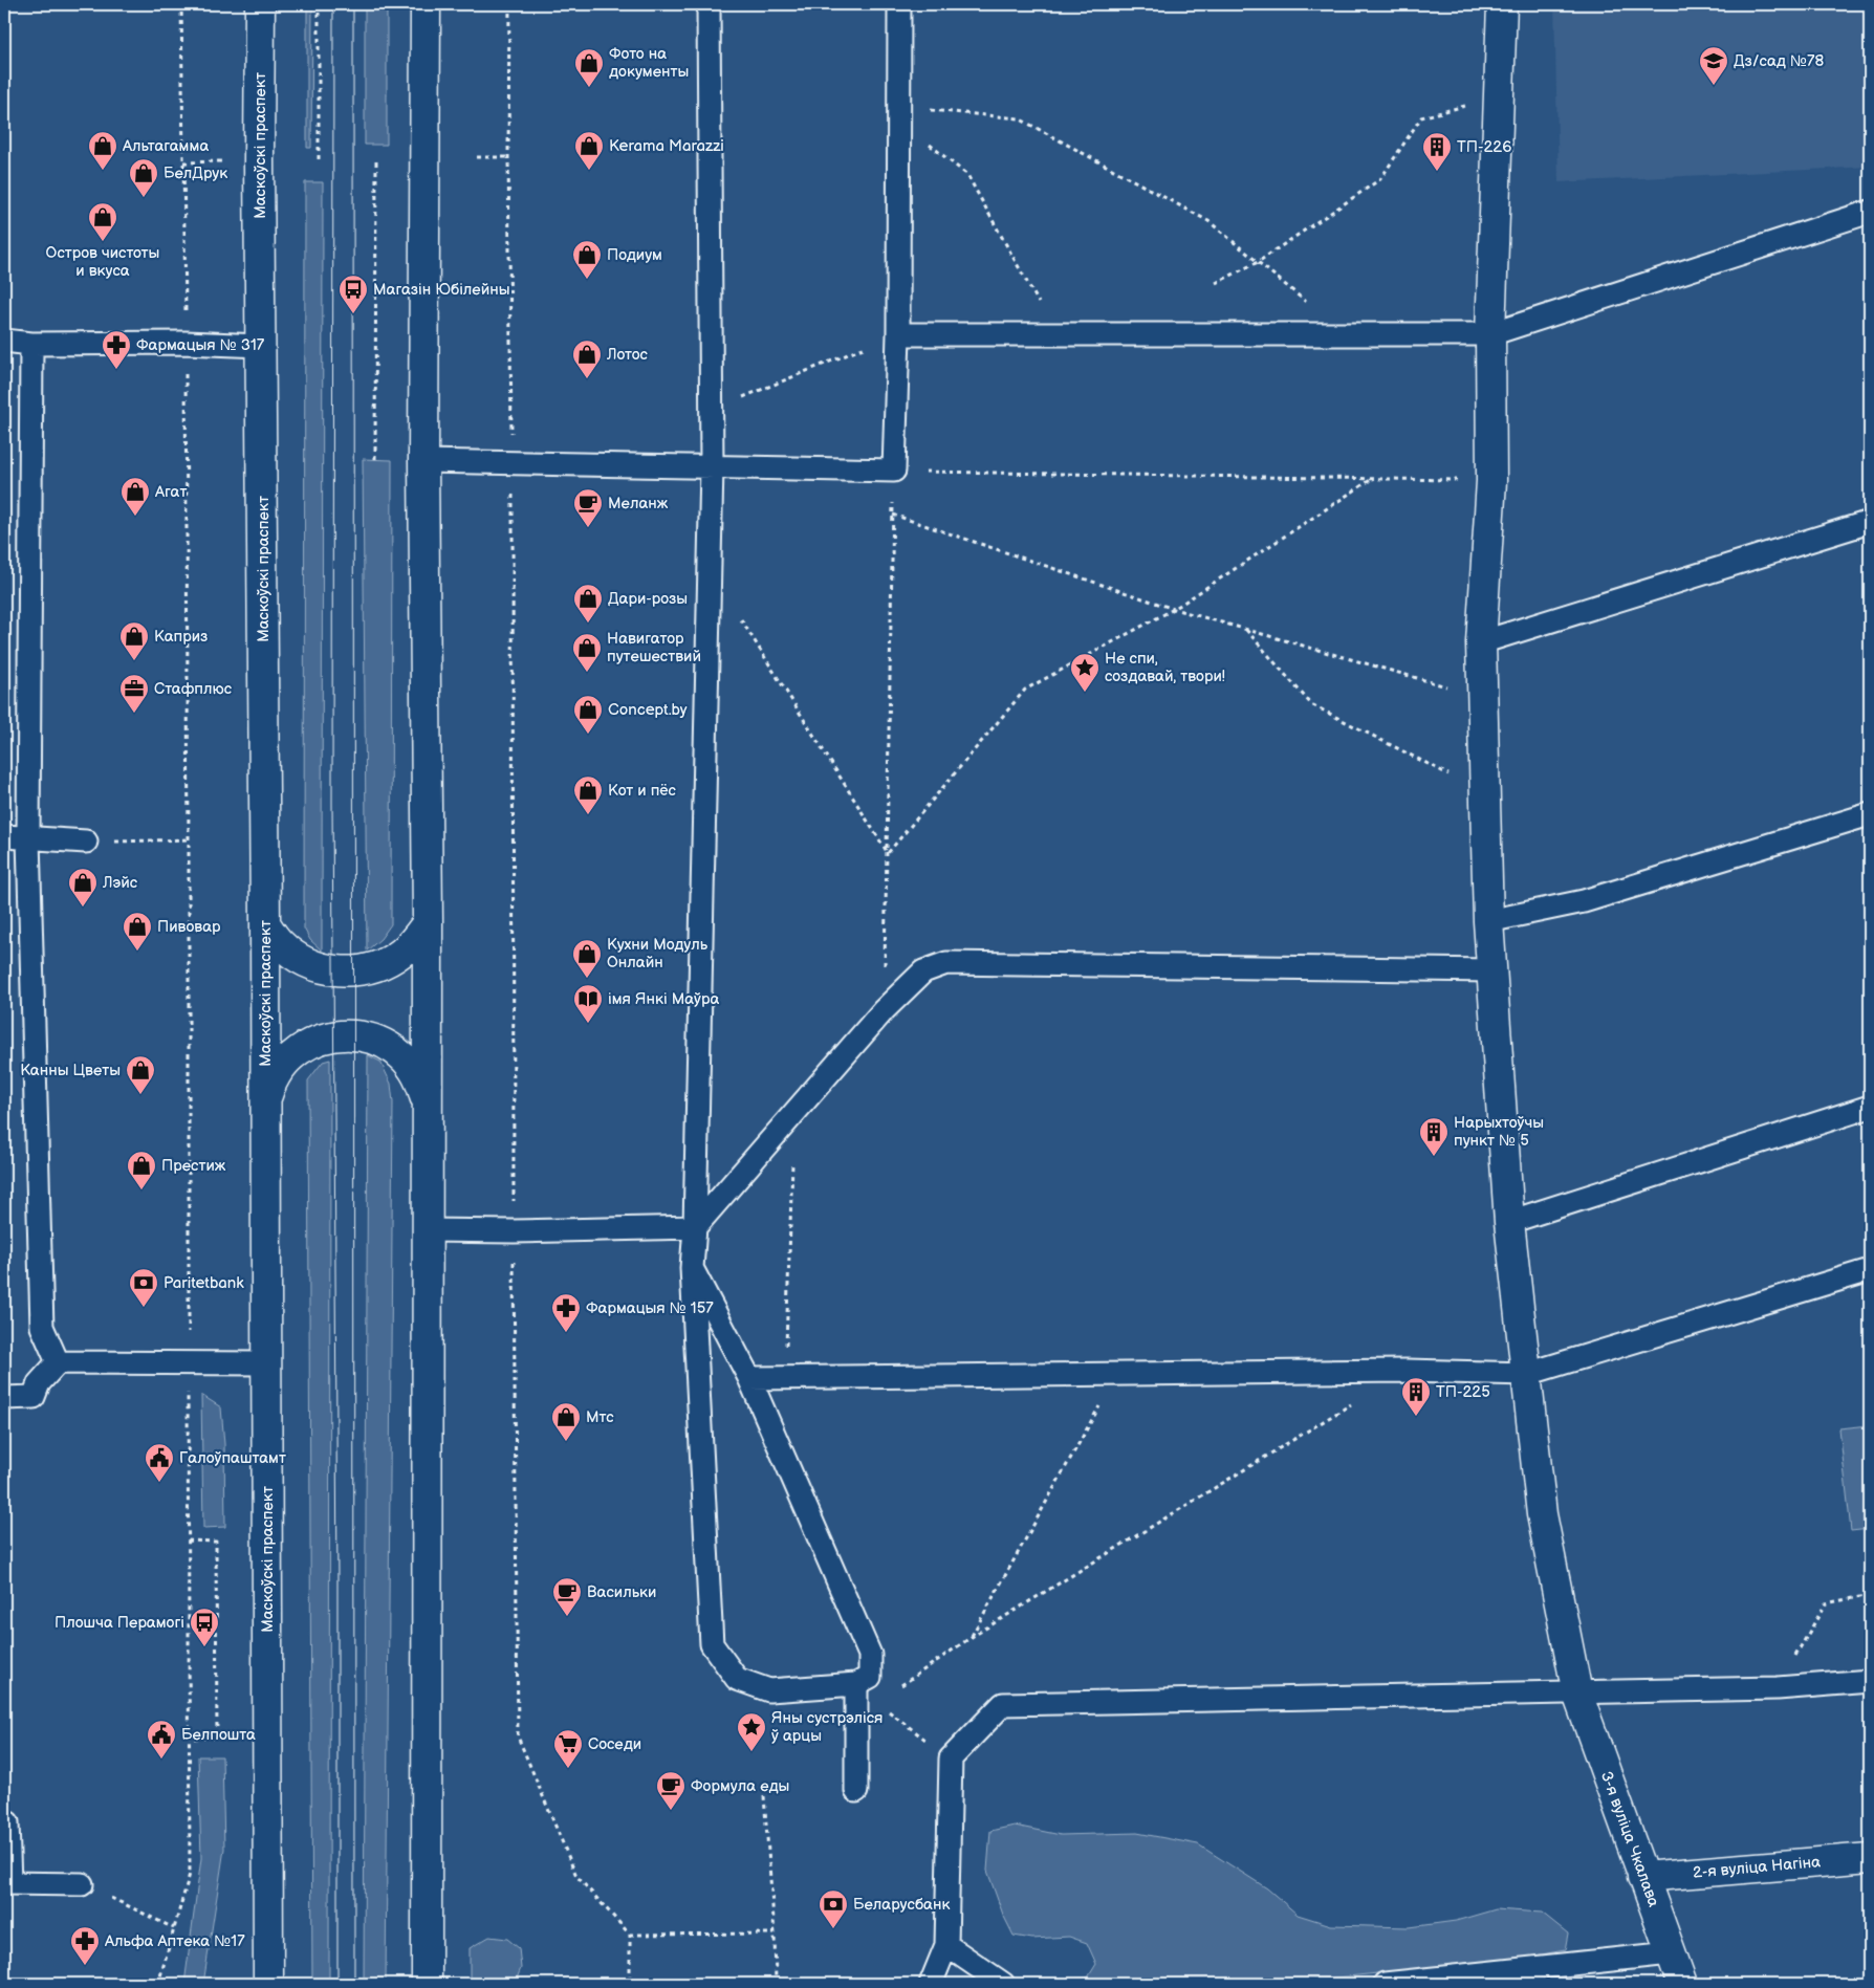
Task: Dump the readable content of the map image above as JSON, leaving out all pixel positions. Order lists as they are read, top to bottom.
{
  "streets": {
    "main road": ["Маскоўскі праспект", "3-я вуліца Чкалава", "2-я вуліца Нагіна"]
  },
  "crossings": [
    ["3-я вуліца Чкалава", "2-я вуліца Нагіна"]
  ],
  "places": {
    "school or university": ["Дз/сад №78"],
    "shop": [
      "Фото на документы",
      "Альтагамма",
      "Kerama Marazzi",
      "БелДрук",
      "Остров чистоты и вкуса",
      "Подиум",
      "Лотос",
      "Агат",
      "Дари-розы",
      "Каприз",
      "Навигатор путешествий",
      "Concept.by",
      "Кот и пёс",
      "Лэйс",
      "Пивовар",
      "Кухни Модуль Онлайн",
      "Канны Цветы",
      "Престиж",
      "Мтс"
    ],
    "building": ["ТП-226", "Нарыхтоўчы пункт № 5", "ТП-225"],
    "bus stop": ["Магазін Юбілейны", "Плошча Перамогі"],
    "pharmacy": ["Фармацыя № 317", "Фармацыя № 157", "Альфа Аптека №17"],
    "cafe": ["Меланж", "Васильки", "Формула еды"],
    "place": ["Не спи, создавай, твори!", "Яны сустрэліся ў арцы"],
    "office": ["Стафплюс"],
    "library": ["імя Янкі Маўра"],
    "bank": ["Paritetbank", "Беларусбанк"],
    "public building": ["Галоўпаштамт", "Белпошта"],
    "supermarket": ["Соседи"]
  }
}
